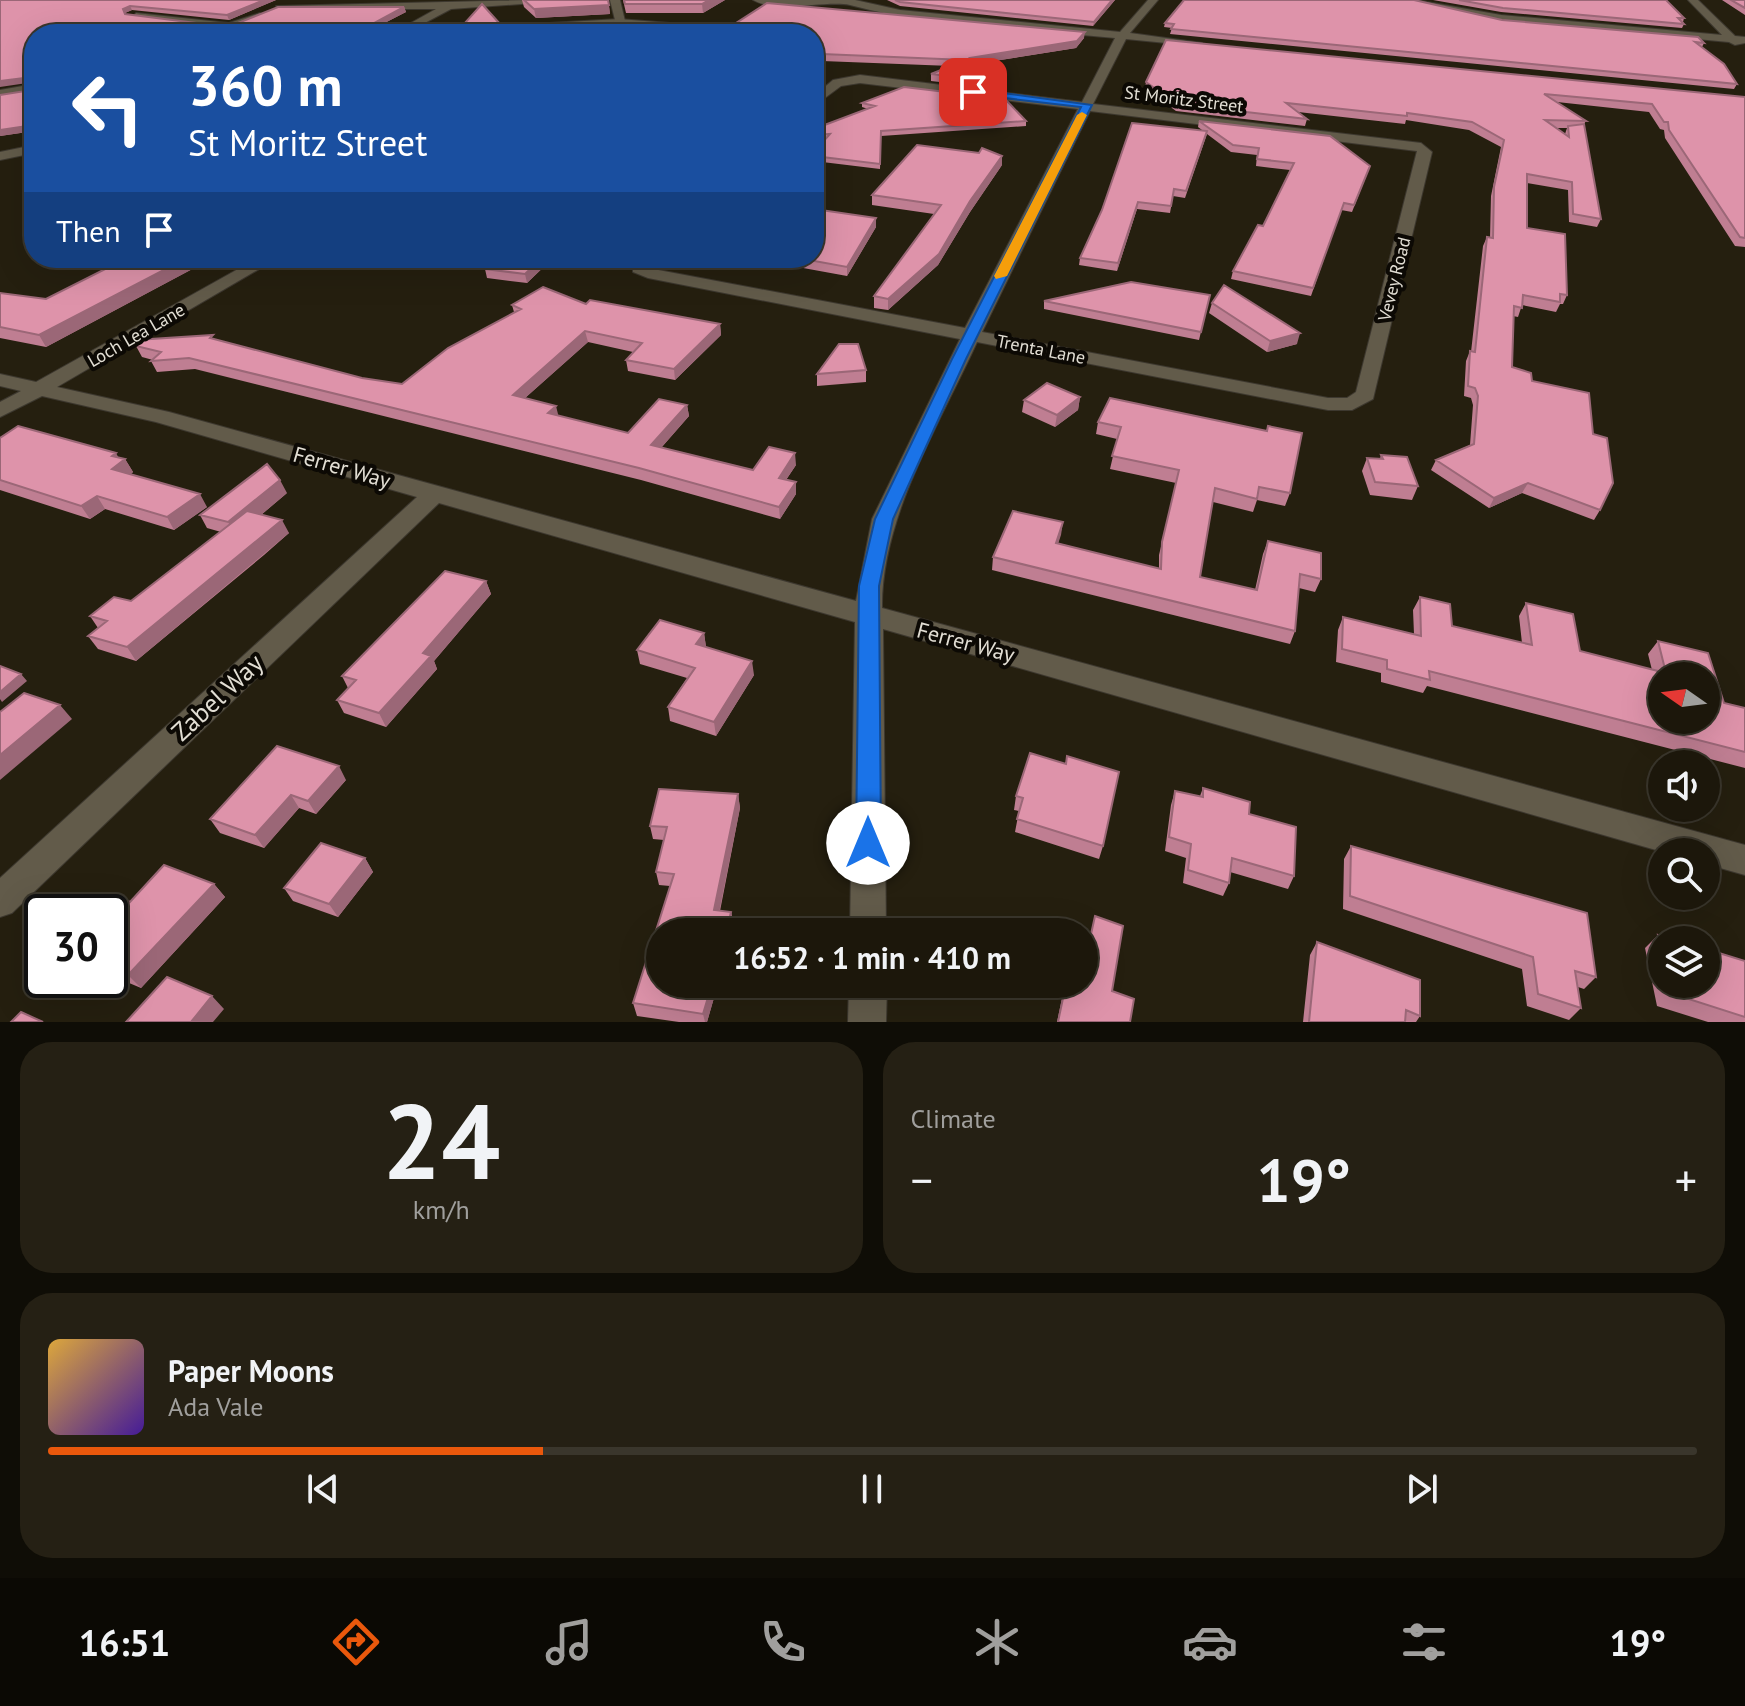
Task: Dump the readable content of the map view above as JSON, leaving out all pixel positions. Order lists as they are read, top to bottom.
{
  "streets": {
    "street": [
      "St Moritz Street",
      "Vevey Road",
      "Loch Lea Lane",
      "Trenta Lane",
      "Ferrer Way",
      "Zabel Way"
    ]
  },
  "crossings": [
    ["St Moritz Street", "Vevey Road"],
    ["Vevey Road", "Trenta Lane"],
    ["Loch Lea Lane", "Ferrer Way"],
    ["Ferrer Way", "Zabel Way"]
  ],
  "north": "left",
  "page": {
    "turn": ["360 m", "St Moritz Street"],
    "then": "Then",
    "limit": "30",
    "trip": "16:52 · 1 min · 410 m",
    "tile": [
      ["24", "km/h"],
      "Climate"
    ],
    "heat": ["−", "19°", "+"],
    "song": ["Paper Moons", "Ada Vale"],
    "tabs": ["16:51", "19°"]
  }
}
